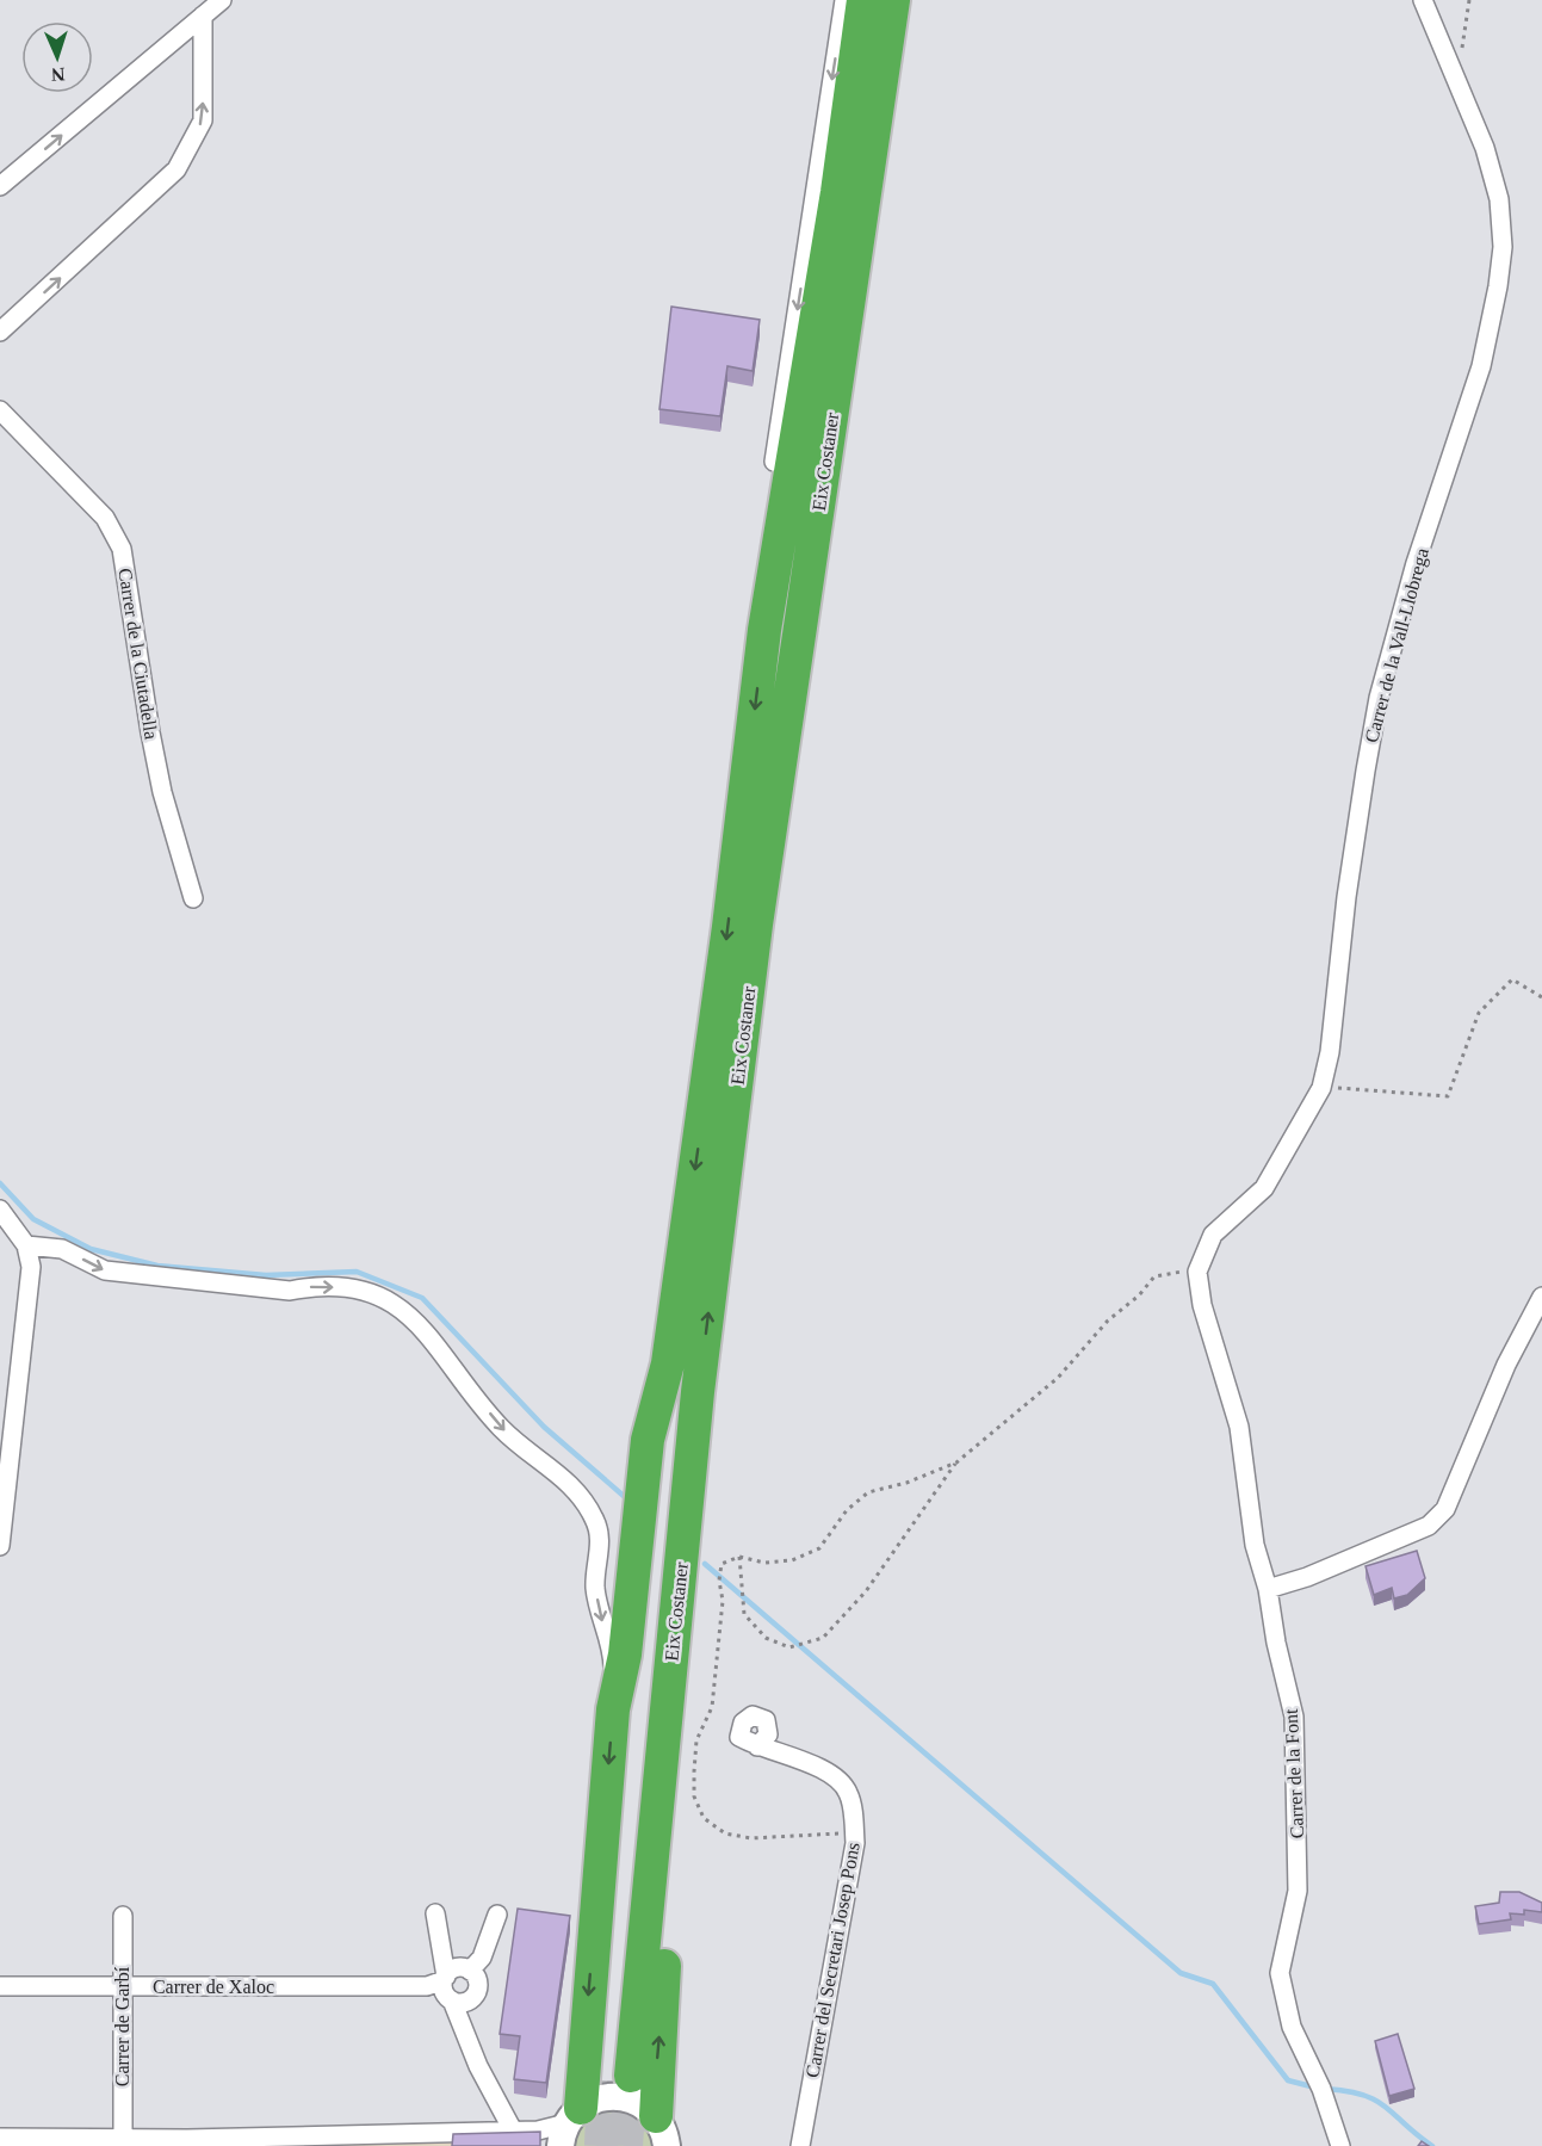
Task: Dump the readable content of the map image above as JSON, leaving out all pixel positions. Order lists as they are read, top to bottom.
{
  "streets": {
    "highway": ["Eix Costaner"],
    "street": [
      "Carrer de la Vall-Llobrega",
      "Carrer de la Ciutadella",
      "Carrer de la Font",
      "Carrer del Secretari Josep Pons",
      "Carrer de Xaloc",
      "Carrer de Garbí"
    ]
  },
  "crossings": [
    ["Carrer de la Vall-Llobrega", "Carrer de la Font"],
    ["Carrer de Xaloc", "Carrer de Garbí"]
  ],
  "north": "bottom"
}
